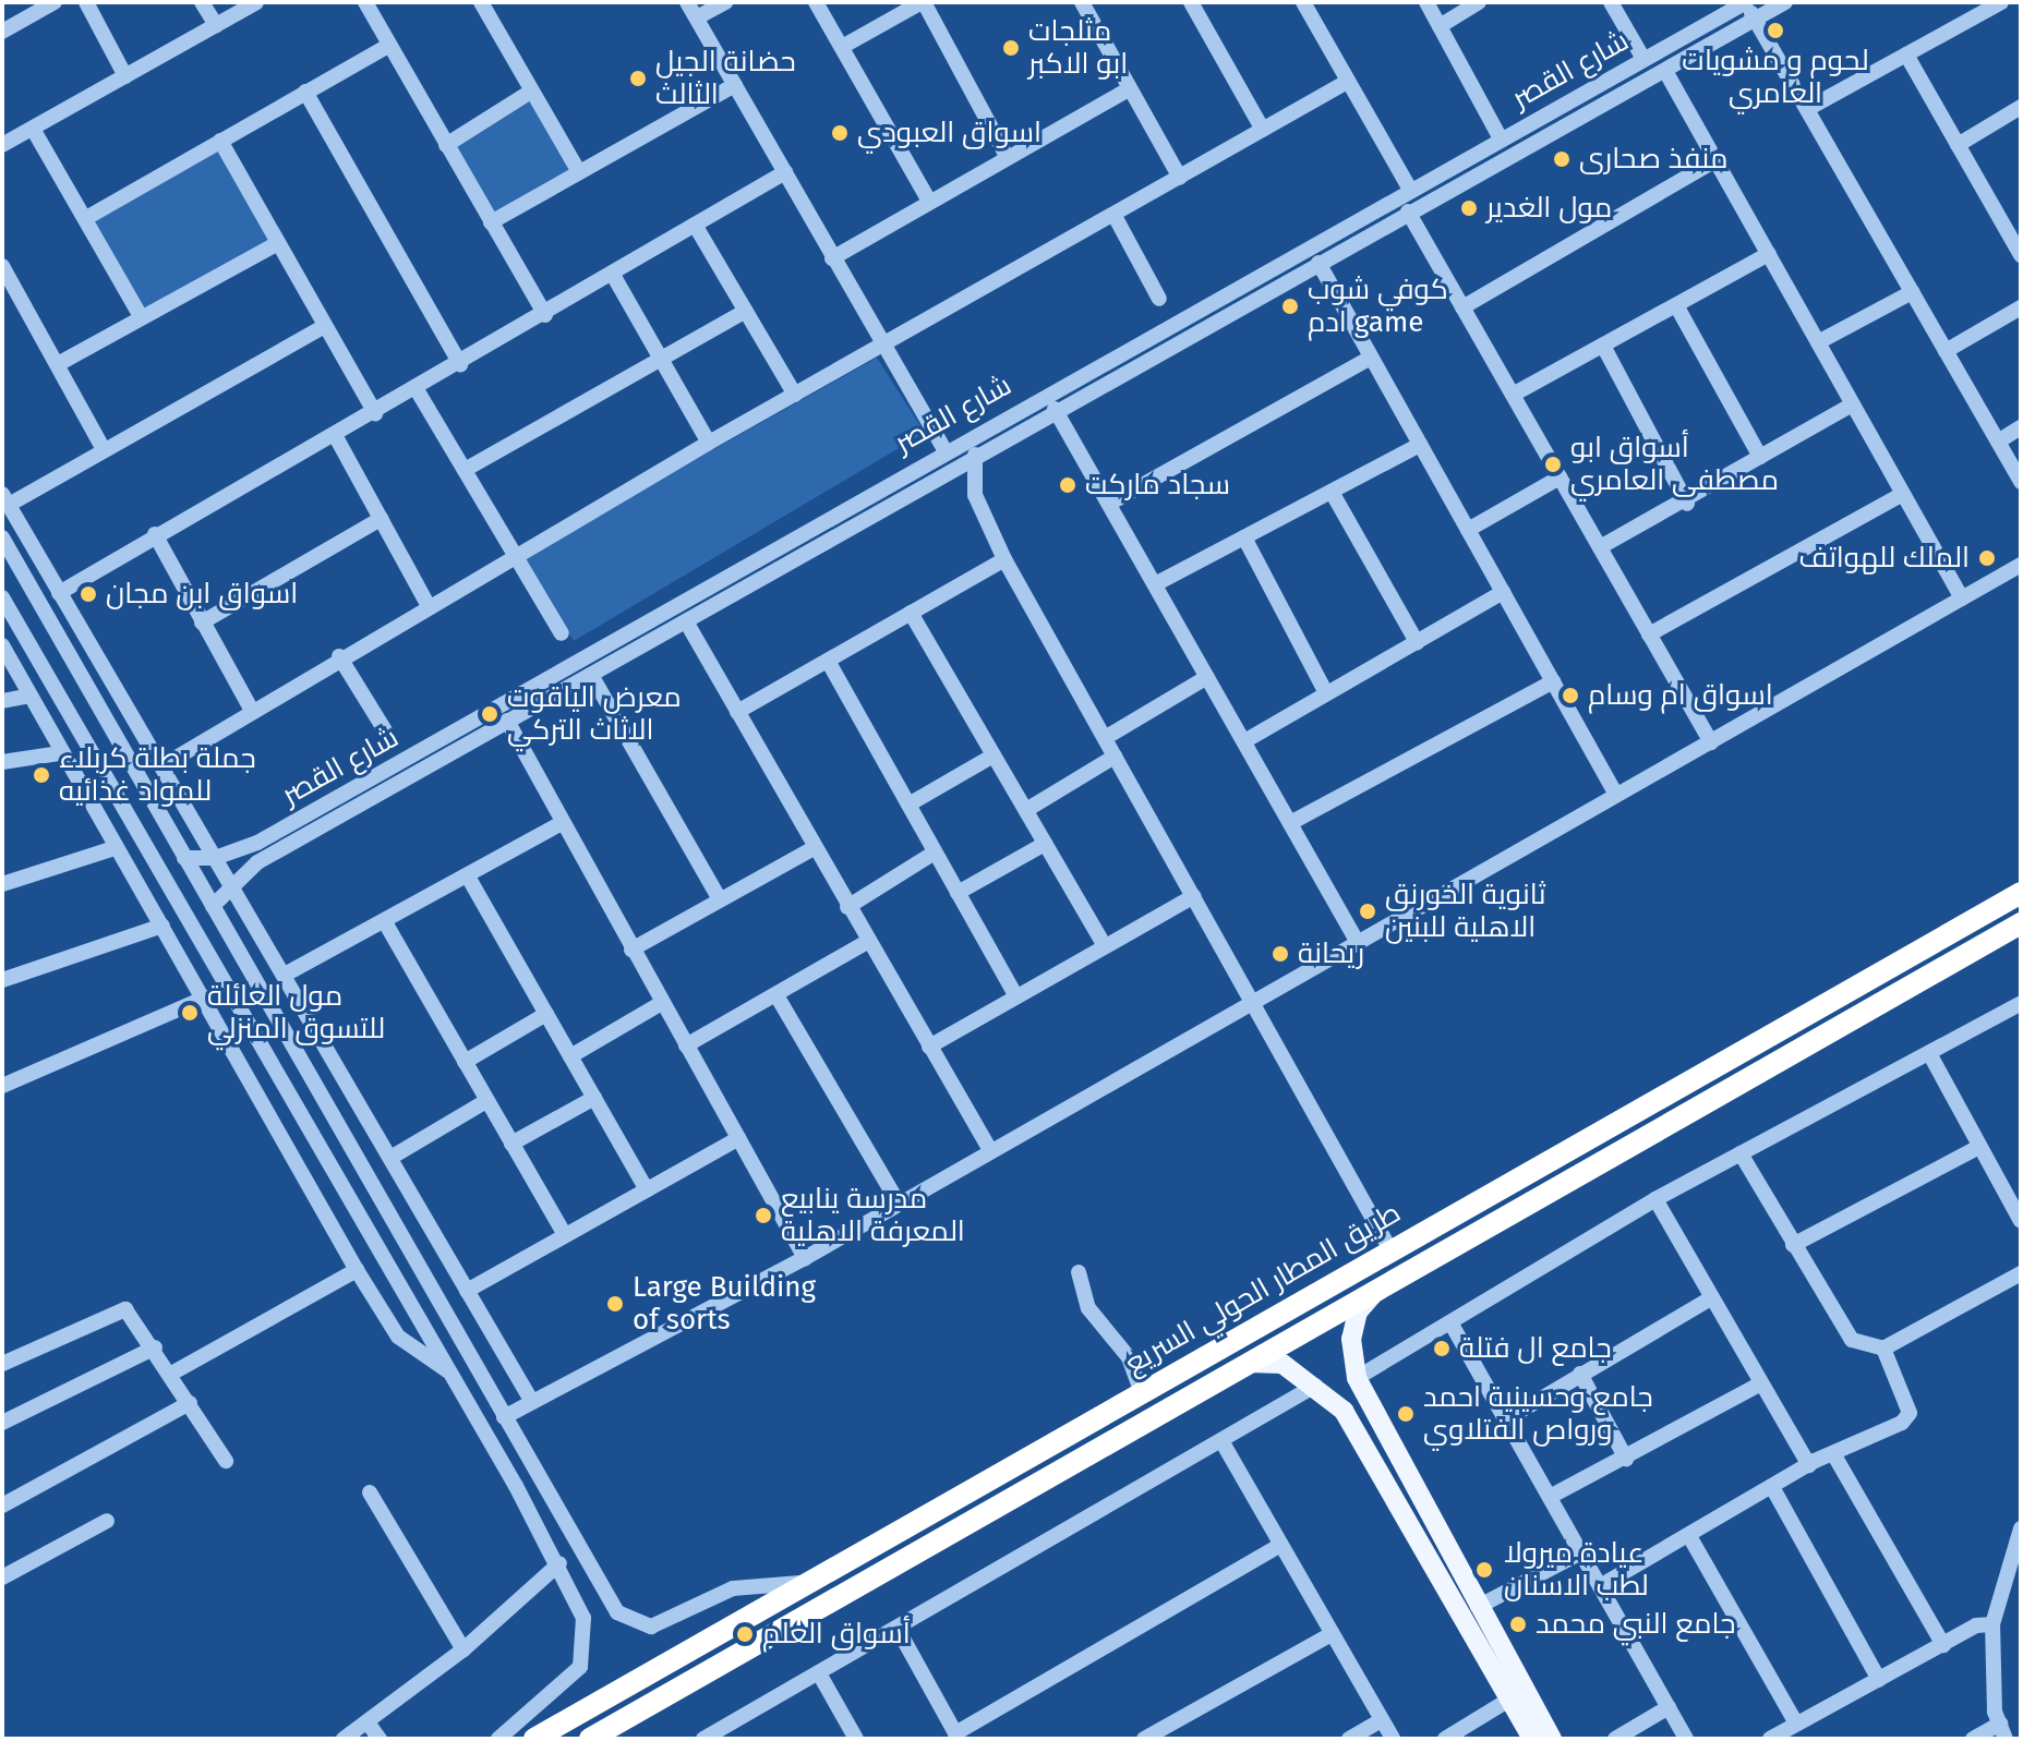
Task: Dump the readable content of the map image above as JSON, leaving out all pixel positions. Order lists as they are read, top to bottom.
{
  "streets": {
    "highway": ["طريق المطار الحولي السريع"],
    "street": ["شارع القصر"]
  },
  "places": [
    "لحوم و مشويات العامري",
    "مثلجات ابو الاكبر",
    "حضانة الجيل الثالث",
    "اسواق العبودي",
    "منفذ صحارى",
    "مول الغدير",
    "كوفي شوب ادم game",
    "أسواق ابو مصطفى العامري",
    "سجاد ماركت",
    "الملك للهواتف",
    "اسواق ابن مجان",
    "اسواق ام وسام",
    "معرض الياقوت الاثاث التركي",
    "جملة بطلة كربلاء للمواد غذائيه",
    "ثانوية الخورنق الاهلية للبنين",
    "ريحانة",
    "مول العائلة للتسوق المنزلي",
    "مدرسة ينابيع المعرفة الاهلية",
    "Large Building of sorts",
    "جامع ال فتلة",
    "جامع وحسينية احمد ورواص الفتلاوي",
    "عيادة ميرولا لطب الاسنان",
    "جامع النبي محمد",
    "أسواق العلم"
  ]
}
